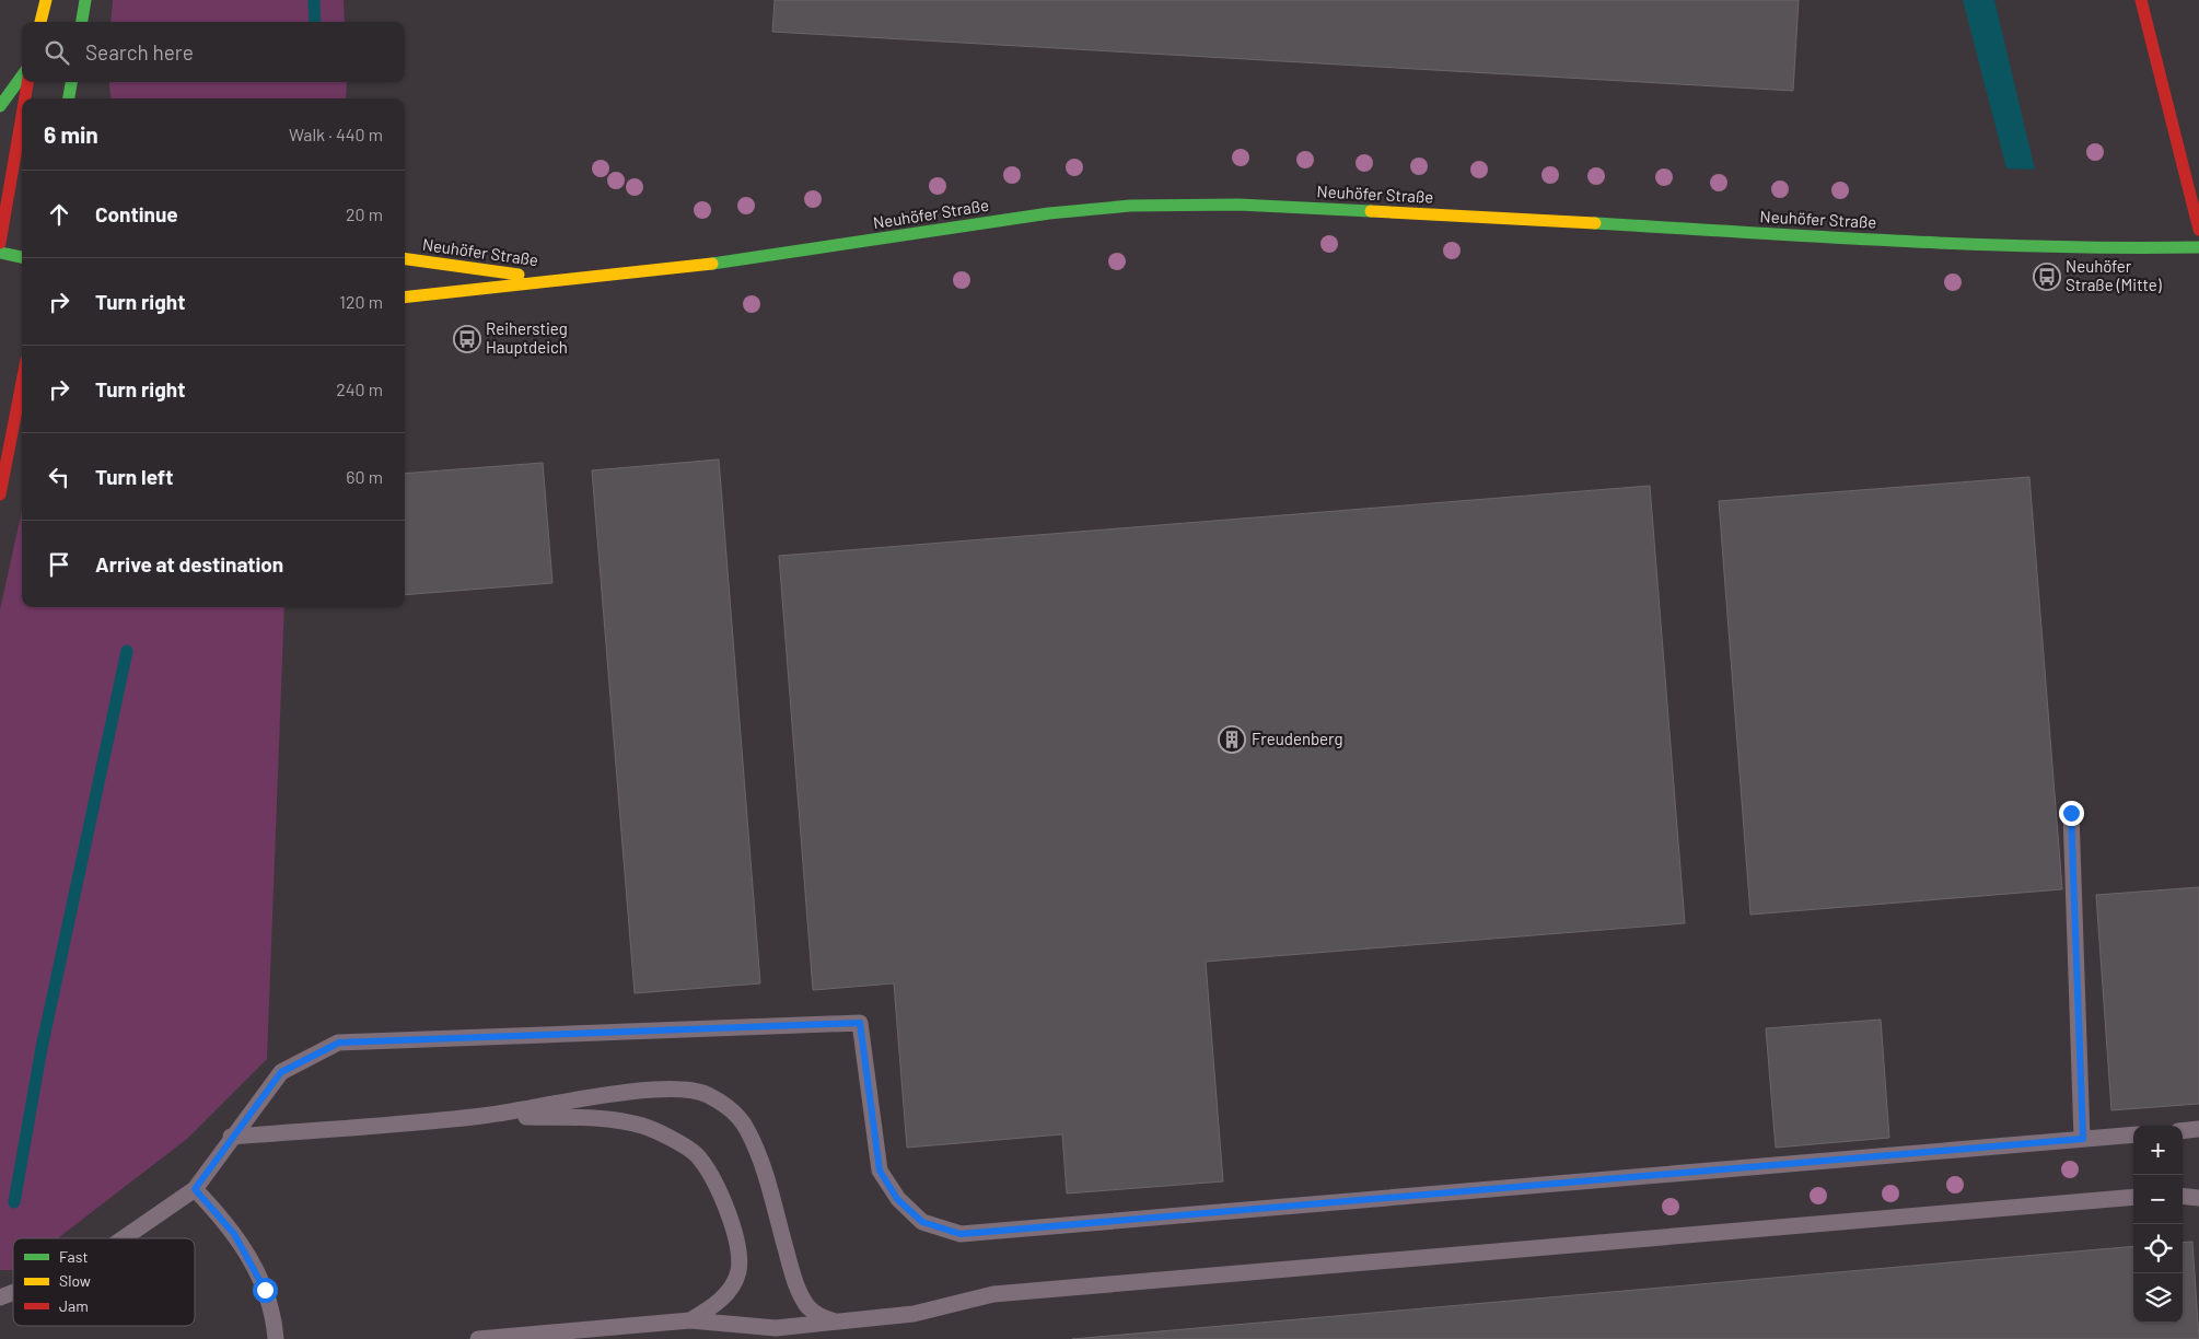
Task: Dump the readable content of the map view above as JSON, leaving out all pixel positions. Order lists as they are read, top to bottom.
{
  "streets": {
    "street": ["Neuhöfer Straße"]
  },
  "places": {
    "bus stop": ["Neuhöfer Straße (Mitte)", "Reiherstieg Hauptdeich"],
    "building": ["Freudenberg"]
  },
  "legend": ["Fast", "Slow", "Jam"],
  "page": {
    "search": "Search here",
    "heading": ["6 min", "Walk · 440 m"],
    "list": [
      ["Continue", "20 m"],
      ["Turn right", "120 m"],
      ["Turn right", "240 m"],
      ["Turn left", "60 m"],
      "Arrive at destination"
    ],
    "map_buttons": ["+", "−"]
  }
}
